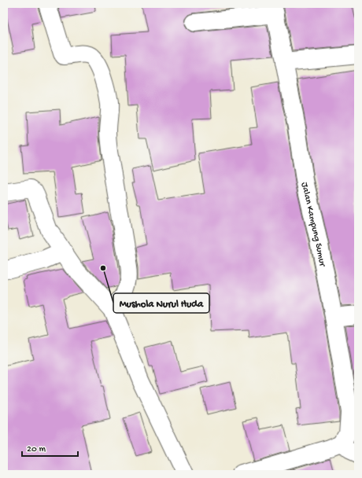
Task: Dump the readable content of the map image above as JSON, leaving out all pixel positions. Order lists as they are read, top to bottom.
{
  "streets": {
    "street": ["Jalan Kampung Sumur"]
  },
  "places": ["Mushola Nurul Huda"],
  "scale_bar": "20 m"
}
